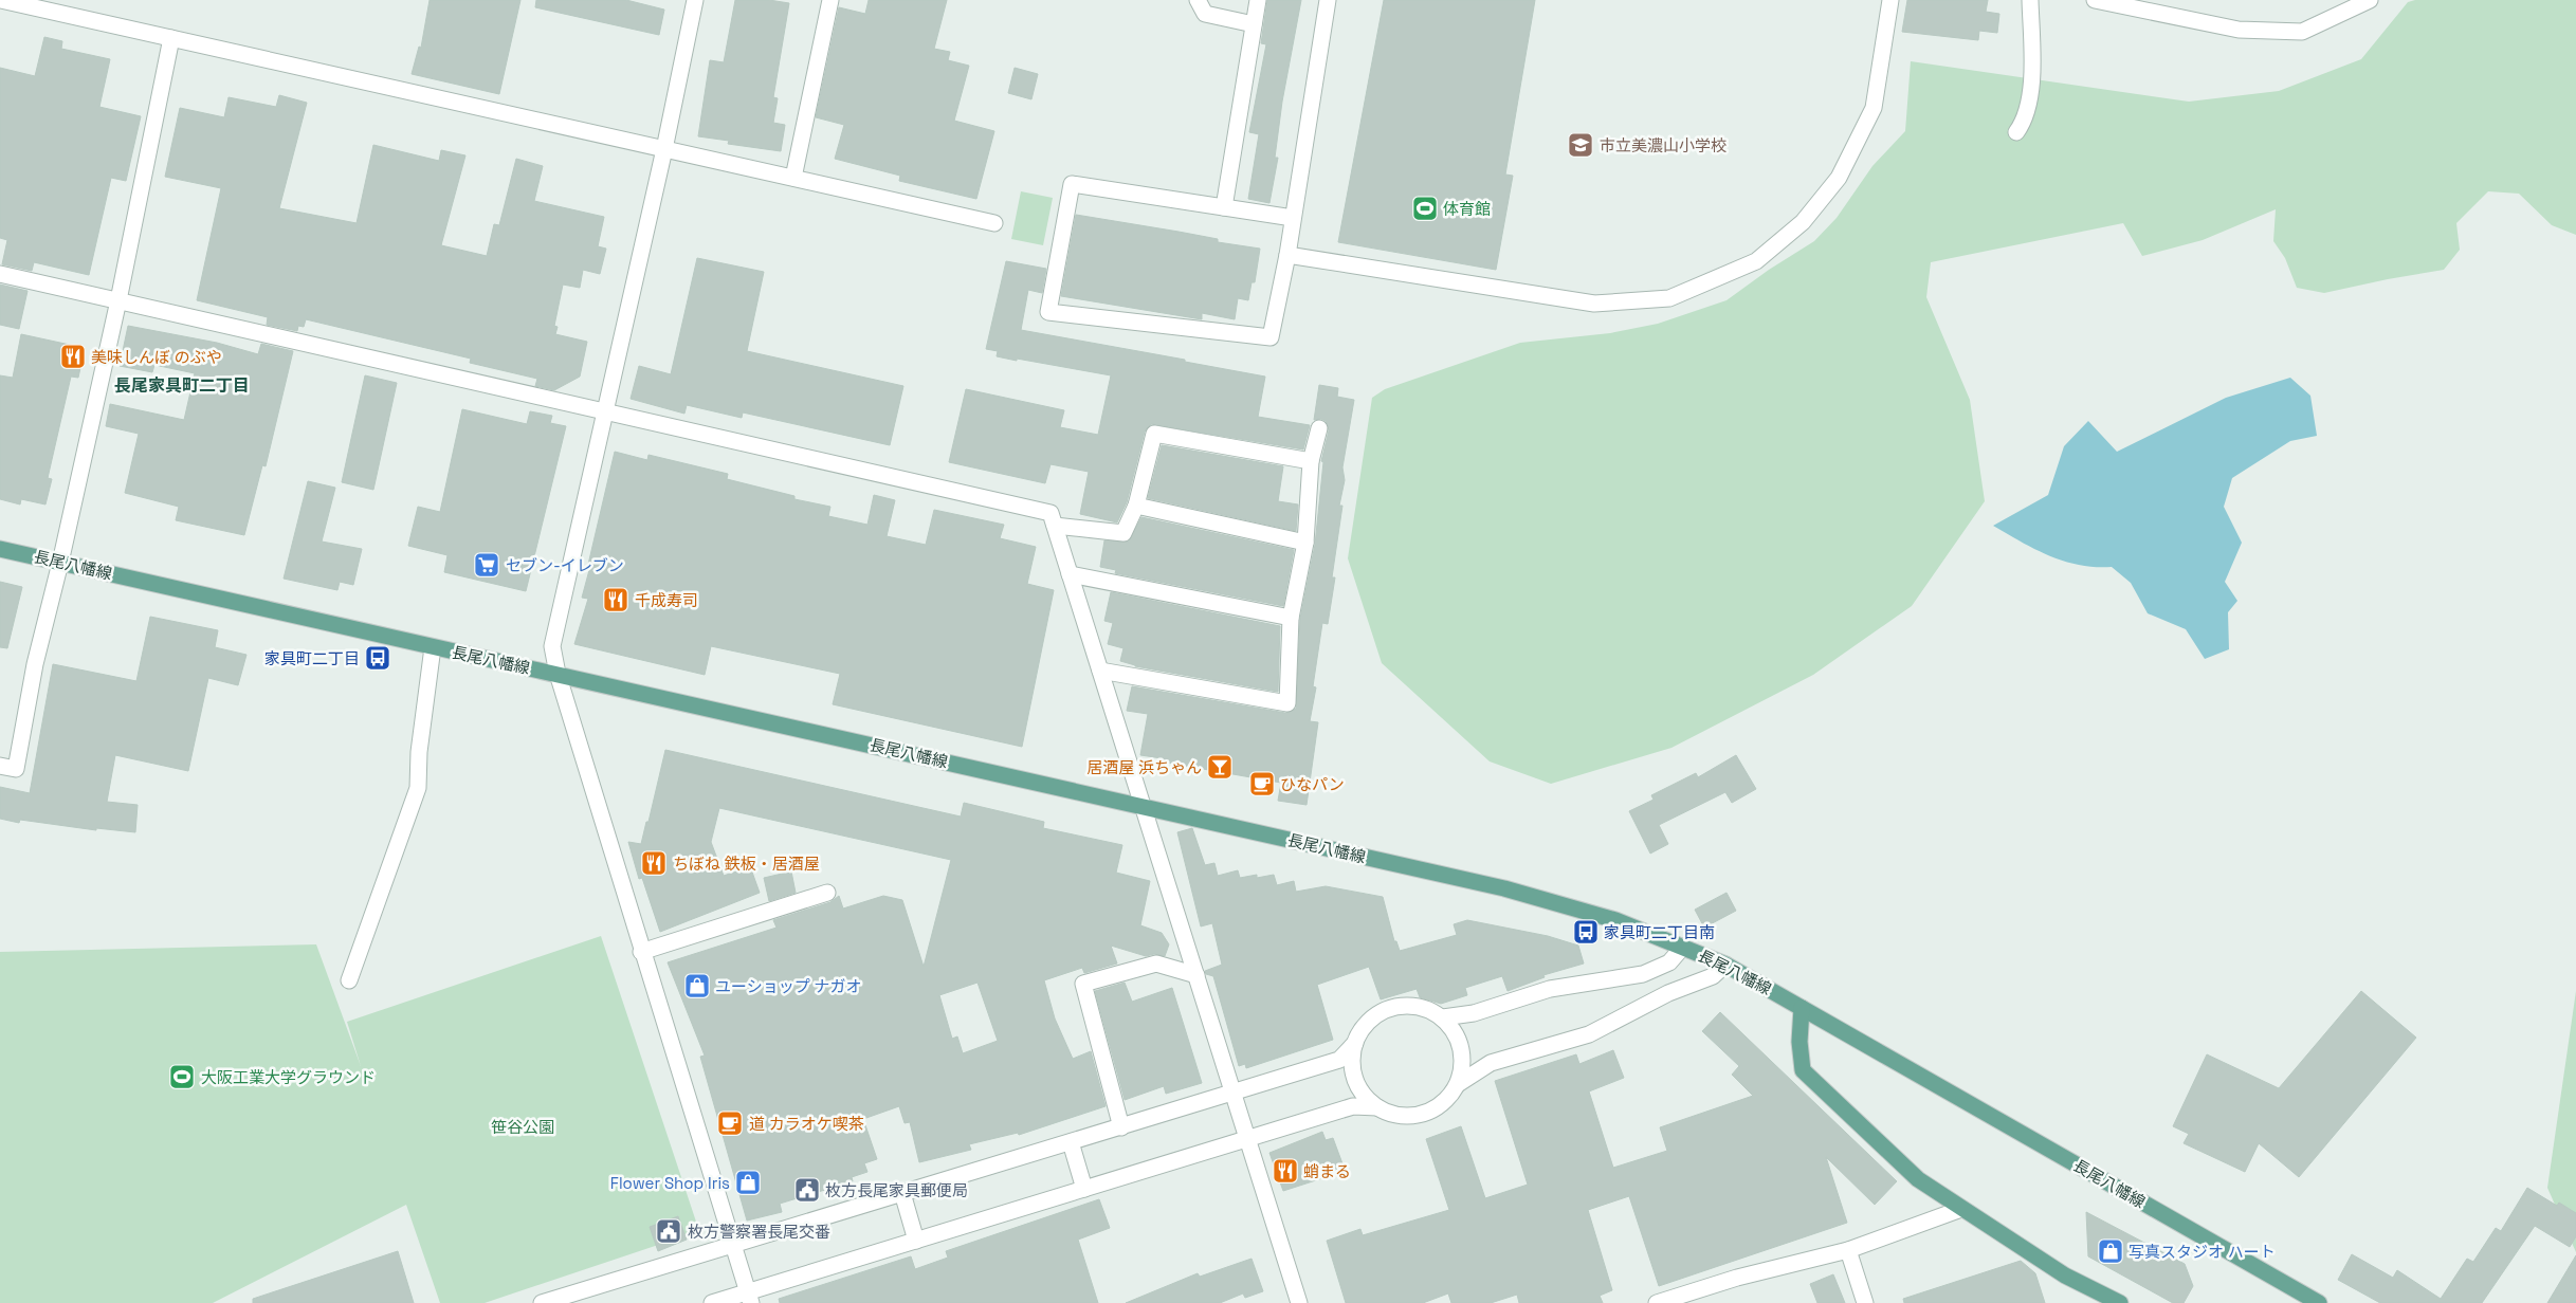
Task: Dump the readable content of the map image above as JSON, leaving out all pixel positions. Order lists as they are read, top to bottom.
{
  "streets": {
    "main road": ["長尾八幡線"]
  },
  "districts": ["長尾家具町二丁目"],
  "parks": ["笹谷公園"],
  "places": {
    "school or university": ["市立美濃山小学校"],
    "sports": ["体育館", "大阪工業大学グラウンド"],
    "restaurant": [
      "美味しんぼ のぶや",
      "千成寿司",
      "ちぼね 鉄板・居酒屋",
      "蛸まる"
    ],
    "supermarket": ["セブン-イレブン"],
    "bus stop": ["家具町二丁目", "家具町二丁目南"],
    "bar": ["居酒屋 浜ちゃん"],
    "cafe": ["ひなパン", "道 カラオケ喫茶"],
    "shop": ["ユーショップ ナガオ", "Flower Shop Iris", "写真スタジオ ハート"],
    "public building": ["枚方長尾家具郵便局", "枚方警察署長尾交番"]
  }
}
